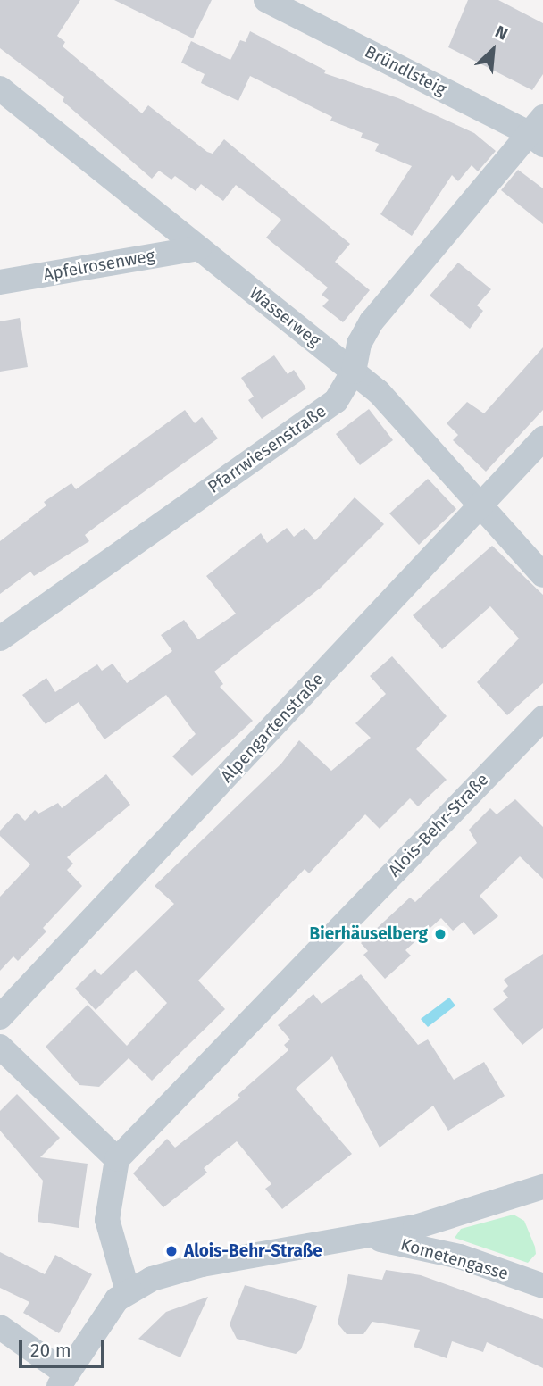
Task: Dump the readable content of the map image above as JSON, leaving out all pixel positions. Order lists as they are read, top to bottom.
{
  "streets": {
    "street": [
      "Bründlsteig",
      "Apfelrosenweg",
      "Wasserweg",
      "Pfarrwiesenstraße",
      "Alpengartenstraße",
      "Alois-Behr-Straße",
      "Kometengasse"
    ]
  },
  "crossings": [
    ["Bründlsteig", "Pfarrwiesenstraße"],
    ["Apfelrosenweg", "Wasserweg"],
    ["Wasserweg", "Pfarrwiesenstraße"],
    ["Wasserweg", "Alpengartenstraße"]
  ],
  "places": ["Bierhäuselberg", "Alois-Behr-Straße"],
  "scale_bar": "20 m",
  "north": "top right"
}
